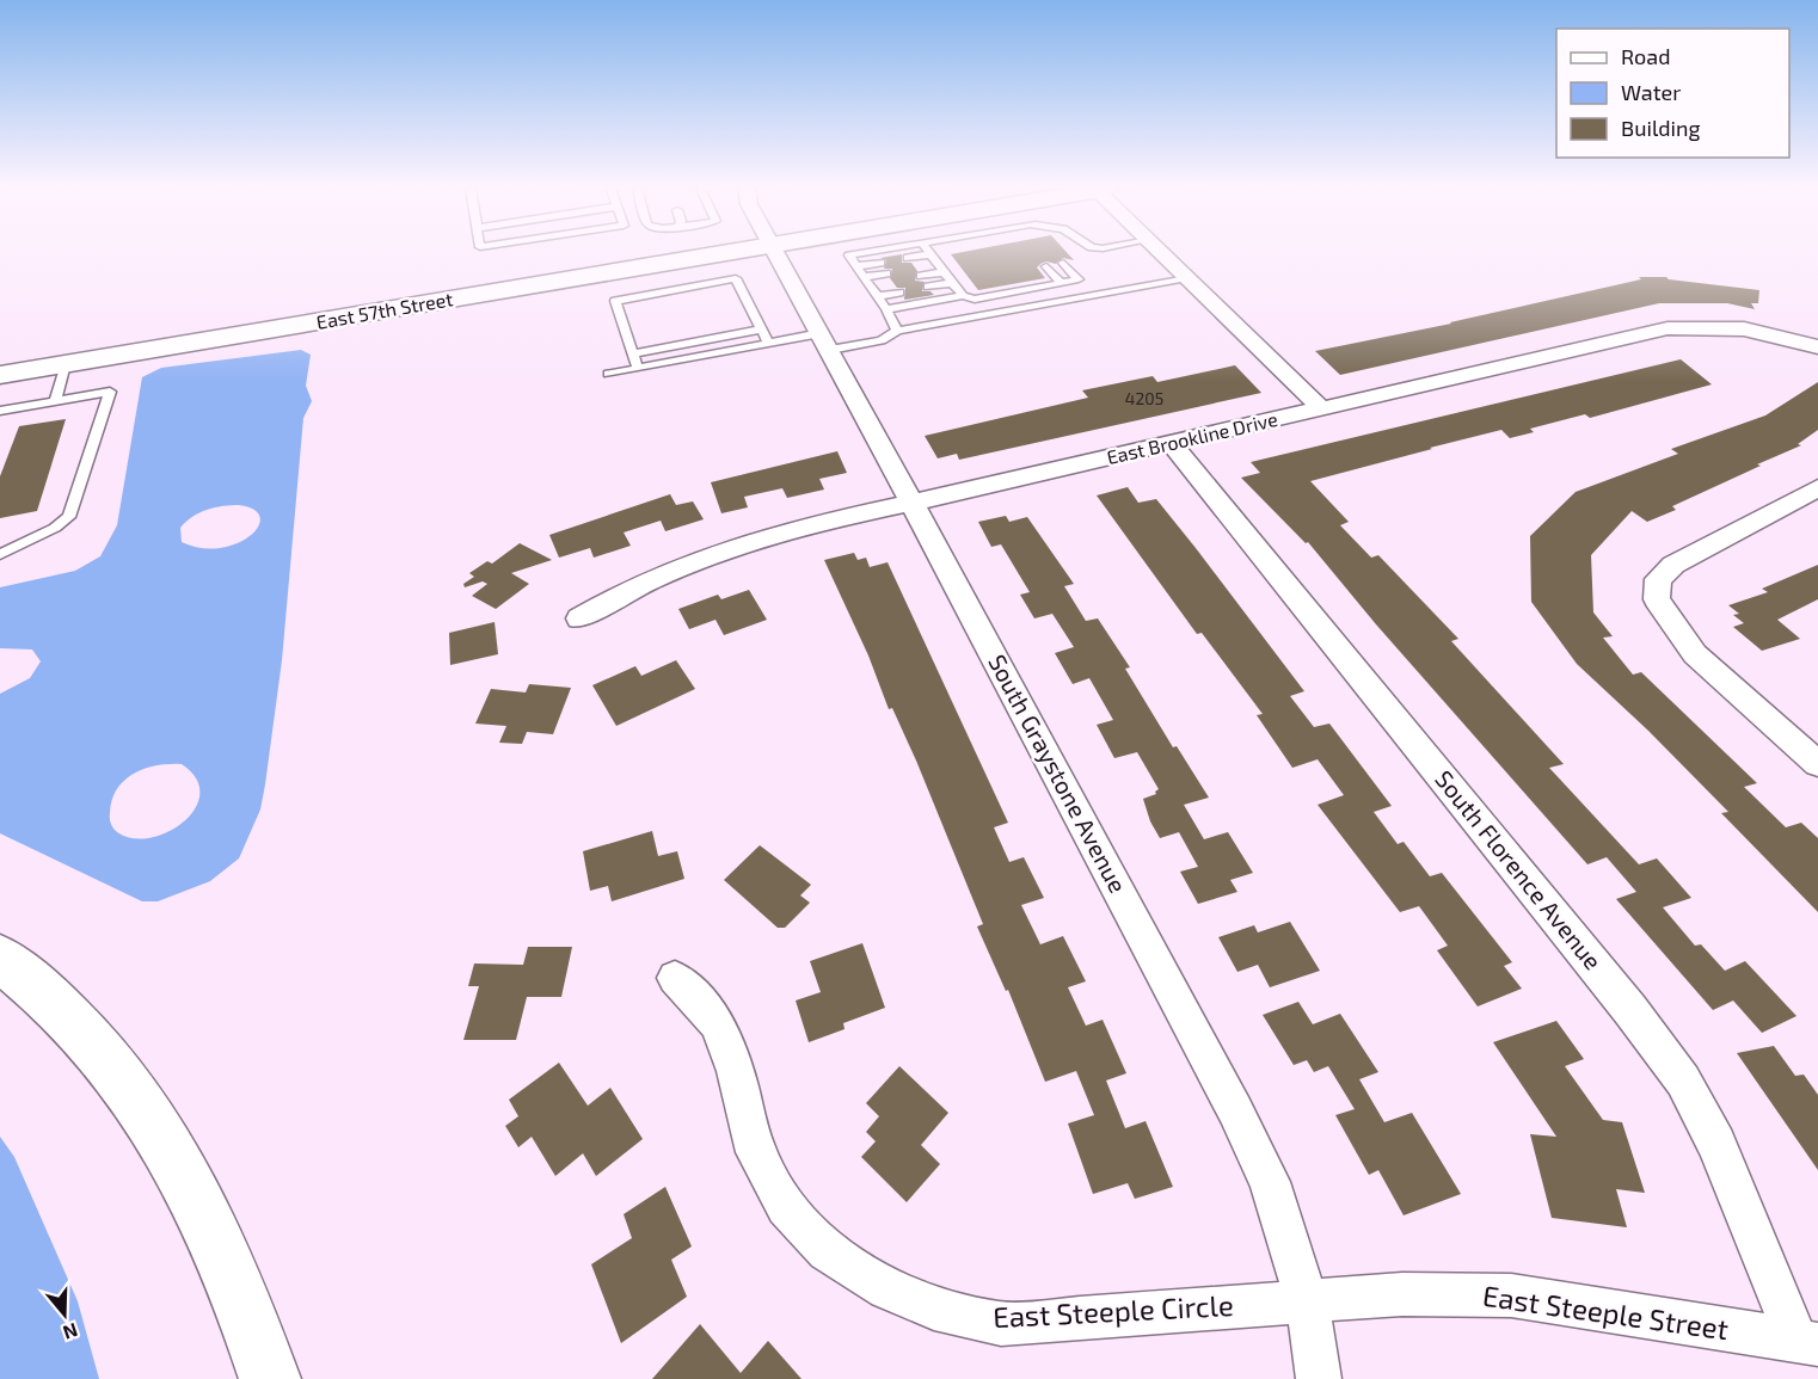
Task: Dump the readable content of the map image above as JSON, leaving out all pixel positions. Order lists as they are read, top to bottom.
{
  "streets": {
    "main road": ["East 57th Street"],
    "street": [
      "East Brookline Drive",
      "South Graystone Avenue",
      "South Florence Avenue",
      "East Steeple Circle",
      "East Steeple Street"
    ]
  },
  "crossings": [
    ["East Brookline Drive", "South Graystone Avenue"],
    ["East Brookline Drive", "South Florence Avenue"],
    ["South Graystone Avenue", "East Steeple Circle"],
    ["South Graystone Avenue", "East Steeple Street"],
    ["South Florence Avenue", "East Steeple Street"],
    ["East Steeple Circle", "East Steeple Street"]
  ],
  "house_numbers": ["4205"],
  "legend": ["Road", "Water", "Building"],
  "north": "bottom"
}
